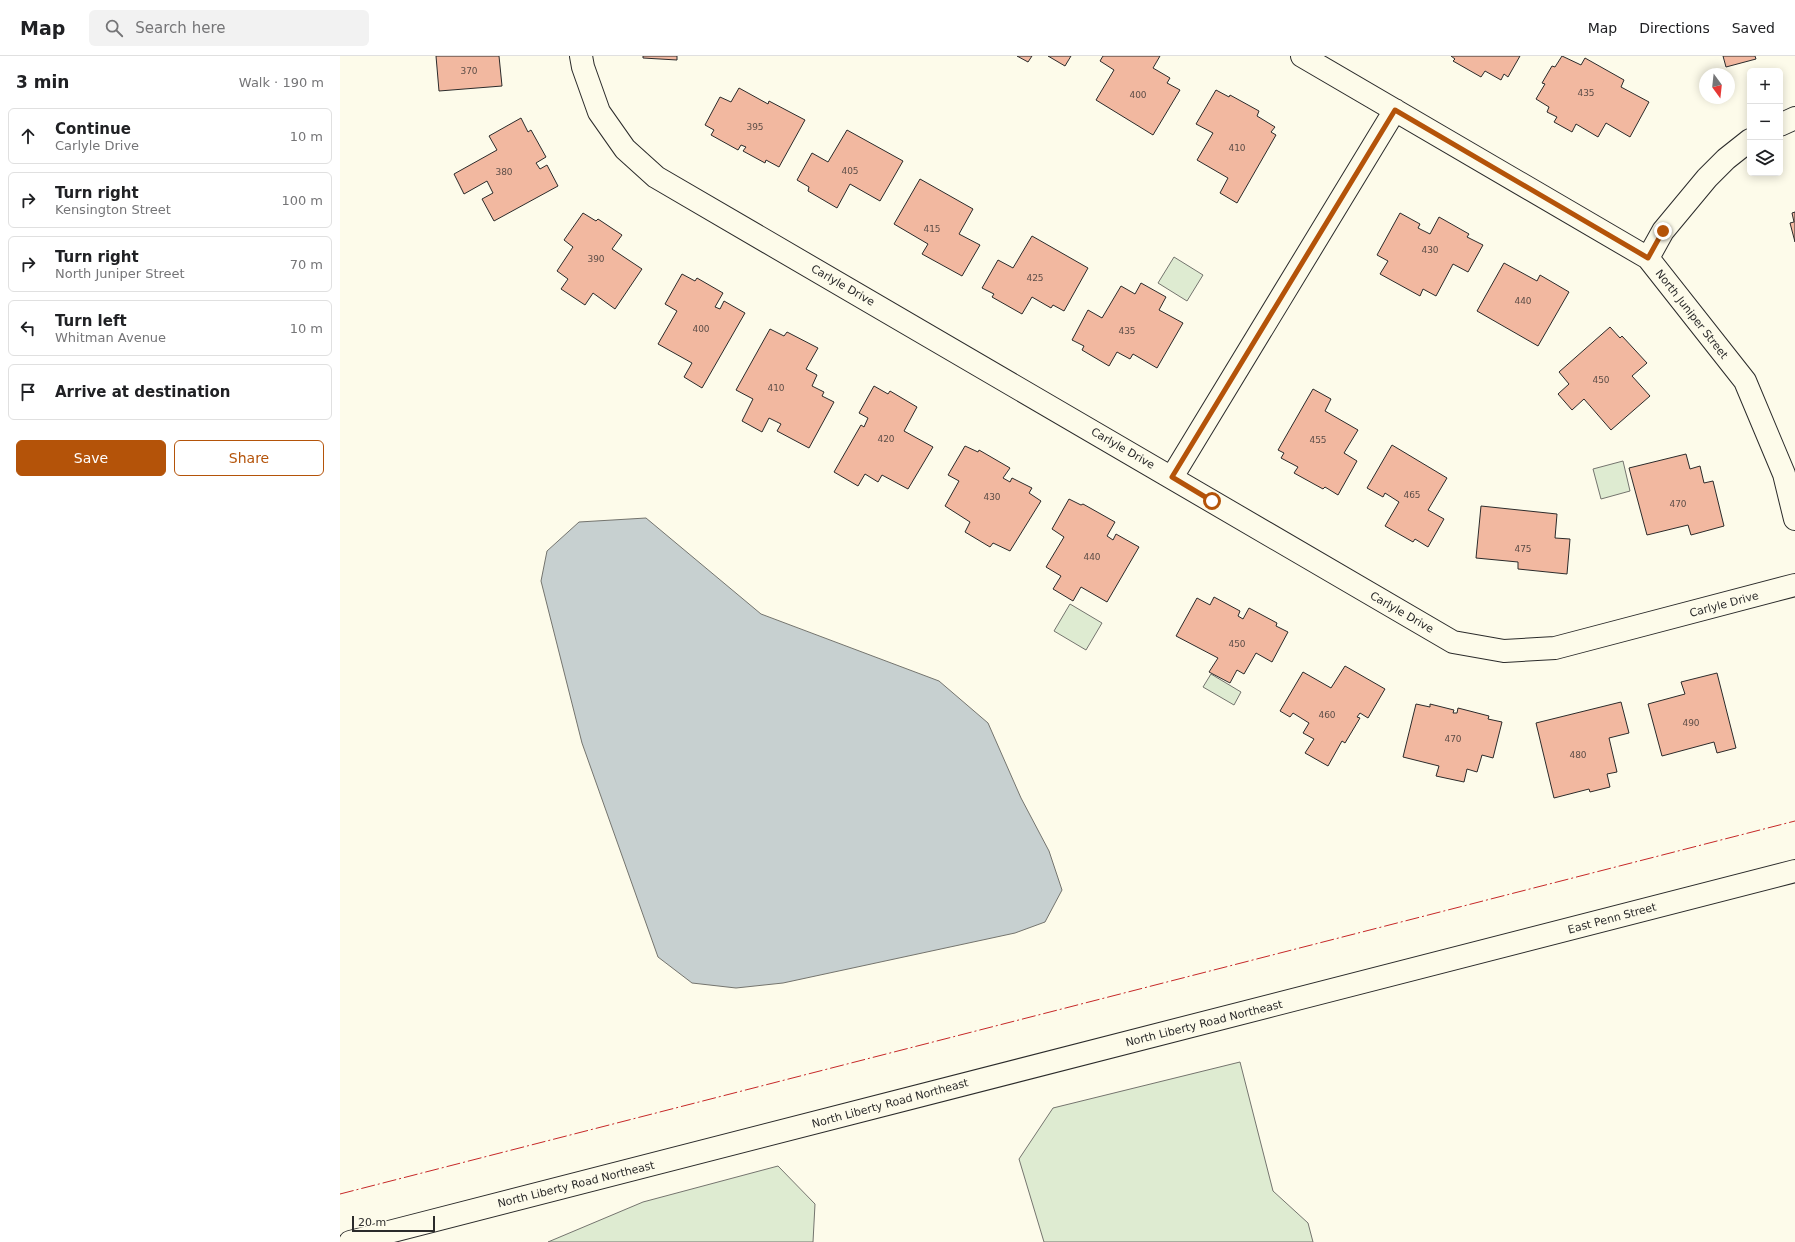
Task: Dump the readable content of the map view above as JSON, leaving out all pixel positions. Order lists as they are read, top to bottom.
{
  "streets": {
    "street": [
      "Carlyle Drive",
      "North Juniper Street",
      "East Penn Street",
      "North Liberty Road Northeast"
    ]
  },
  "crossings": [
    ["East Penn Street", "North Liberty Road Northeast"]
  ],
  "house_numbers": [
    "370",
    "435",
    "400",
    "395",
    "410",
    "405",
    "380",
    "415",
    "430",
    "390",
    "425",
    "440",
    "400",
    "435",
    "450",
    "410",
    "420",
    "455",
    "465",
    "430",
    "470",
    "475",
    "440",
    "450",
    "460",
    "490",
    "470",
    "480"
  ],
  "scale_bar": "20 m",
  "north": "bottom",
  "page": {
    "header": "Map",
    "search": "Search here",
    "nav": ["Map", "Directions", "Saved"],
    "heading": ["3 min", "Walk · 190 m"],
    "map_buttons": ["+", "−"],
    "list": [
      ["Continue", "Carlyle Drive", "10 m"],
      ["Turn right", "Kensington Street", "100 m"],
      ["Turn right", "North Juniper Street", "70 m"],
      ["Turn left", "Whitman Avenue", "10 m"],
      "Arrive at destination"
    ],
    "buttons": ["Save", "Share"],
    "scale": "20 m"
  }
}
